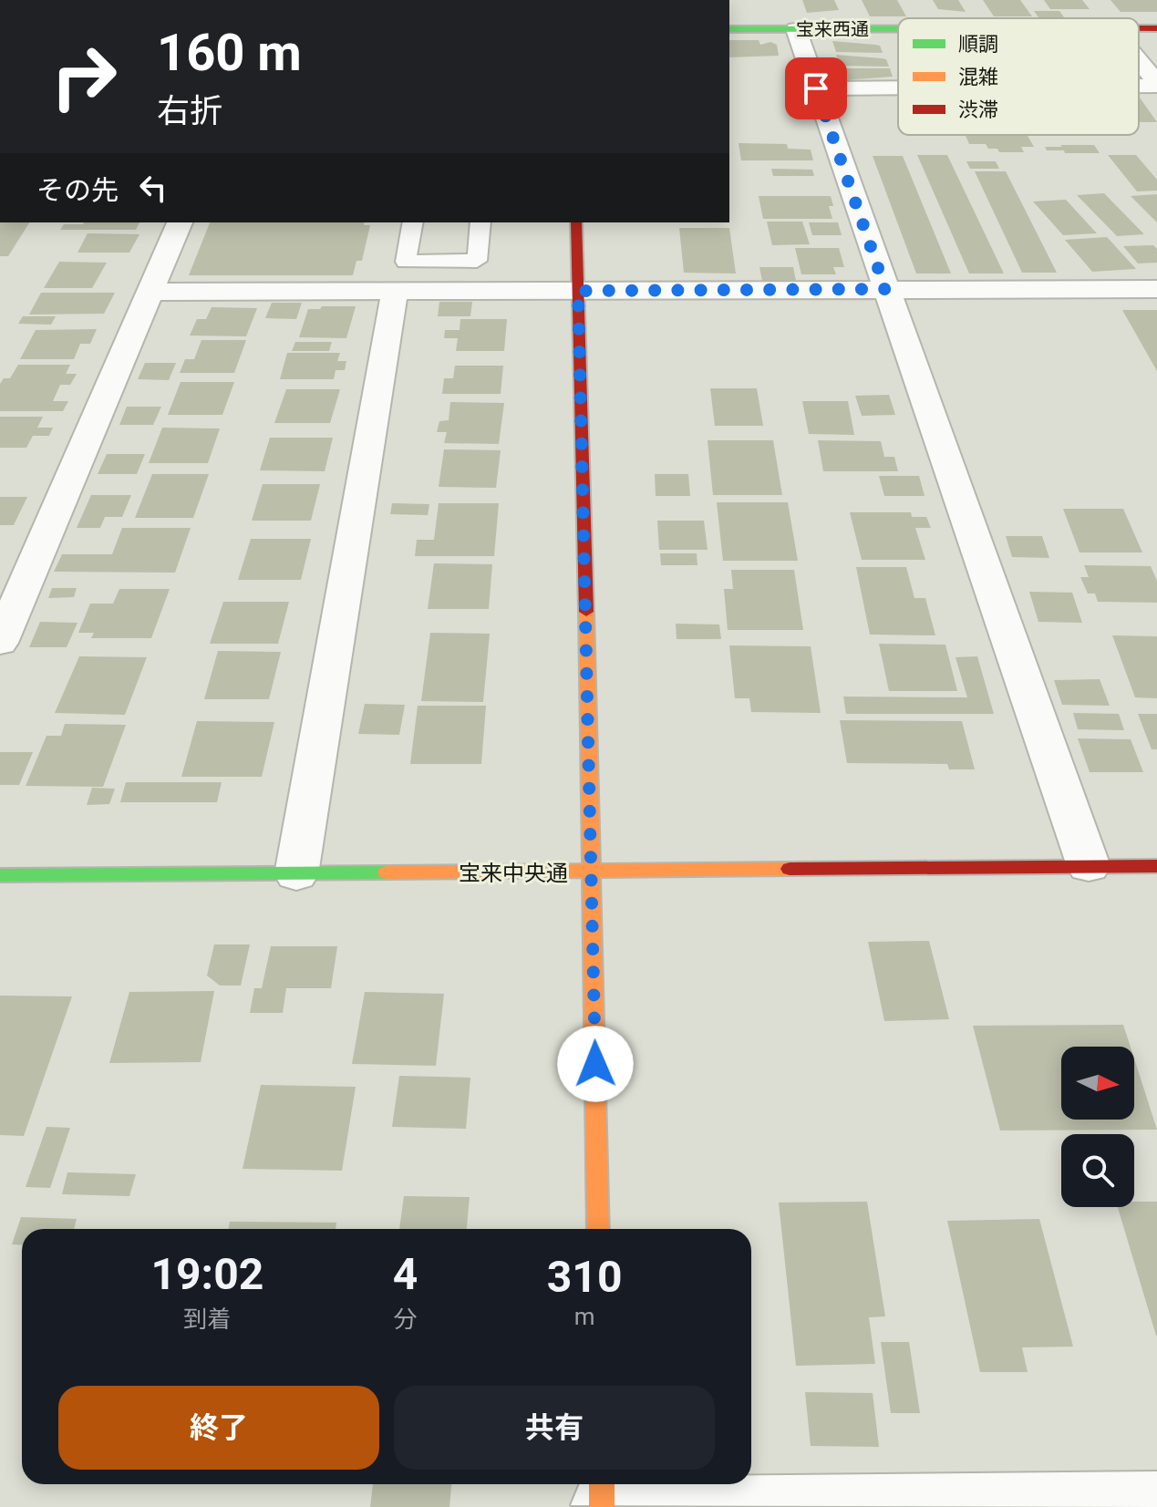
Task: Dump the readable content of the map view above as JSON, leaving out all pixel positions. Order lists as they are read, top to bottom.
{
  "streets": {
    "street": ["宝来西通", "宝来中央通"]
  },
  "legend": ["順調", "混雑", "渋滞"],
  "north": "right",
  "page": {
    "turn": ["160 m", "右折"],
    "then": "その先",
    "eta": [
      "19:02",
      "到着",
      "4",
      "分",
      "310",
      "m"
    ],
    "buttons": ["終了", "共有"]
  }
}
